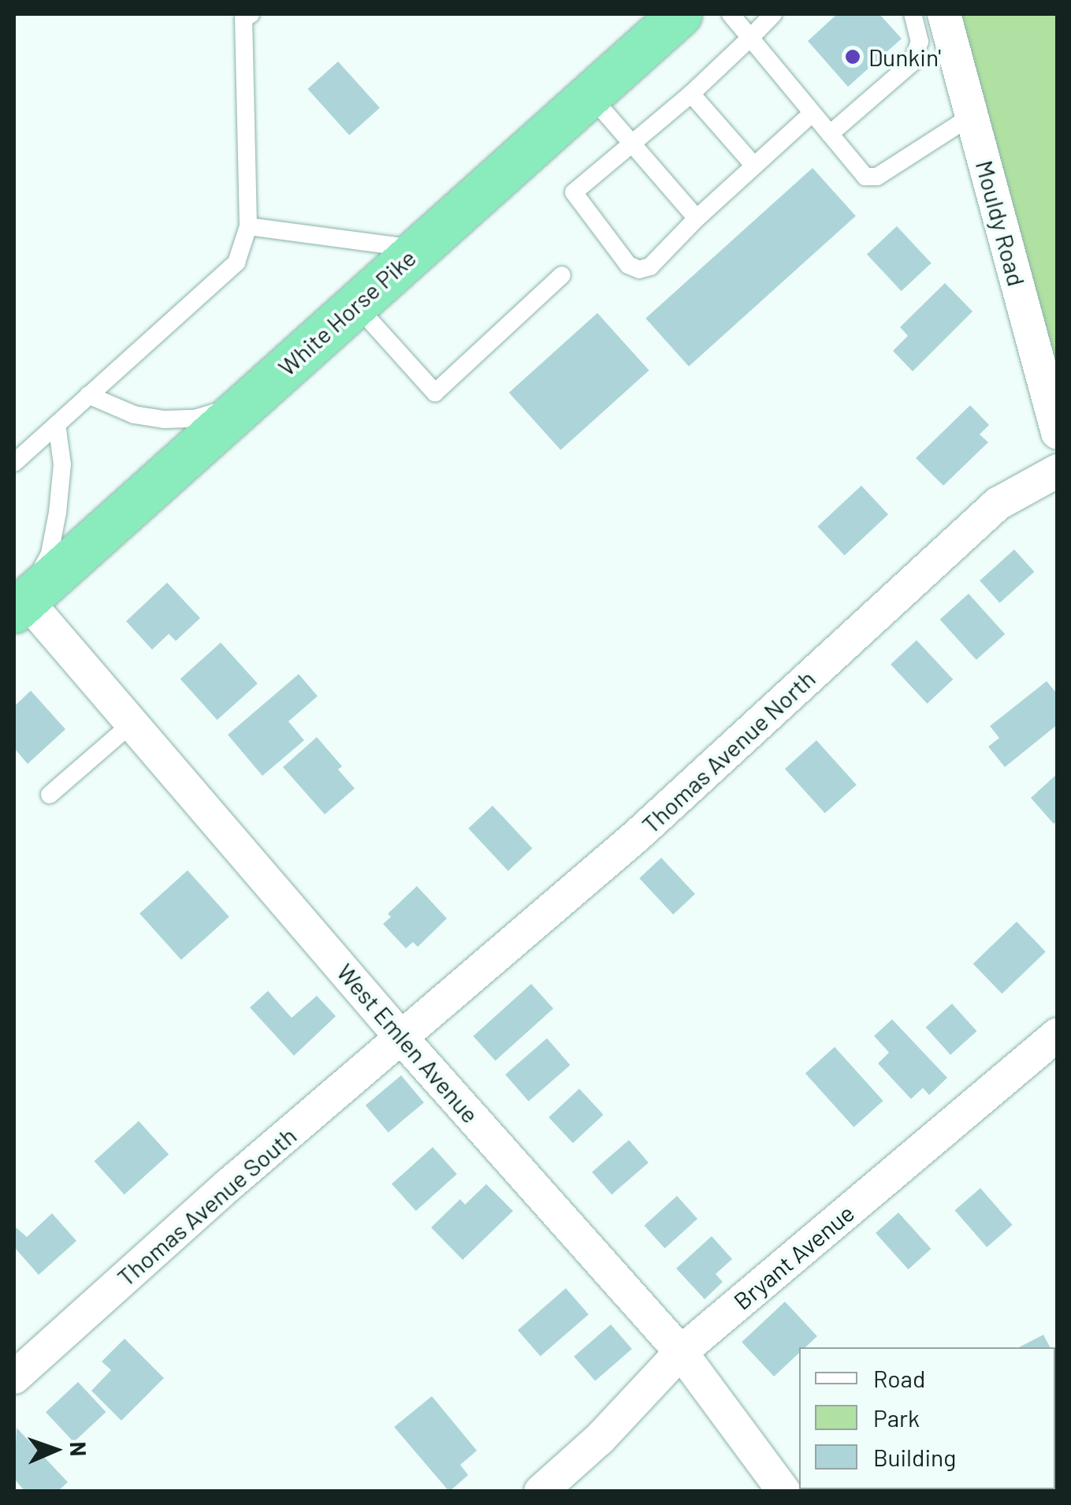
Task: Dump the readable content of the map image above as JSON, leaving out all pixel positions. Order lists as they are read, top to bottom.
{
  "streets": {
    "highway": ["White Horse Pike"],
    "street": [
      "Mouldy Road",
      "Thomas Avenue North",
      "West Emlen Avenue",
      "Thomas Avenue South",
      "Bryant Avenue"
    ]
  },
  "crossings": [
    ["White Horse Pike", "West Emlen Avenue"],
    ["Thomas Avenue North", "West Emlen Avenue"],
    ["Thomas Avenue North", "Thomas Avenue South"],
    ["West Emlen Avenue", "Thomas Avenue South"],
    ["West Emlen Avenue", "Bryant Avenue"]
  ],
  "places": ["Dunkin'"],
  "legend": ["Road", "Park", "Building"],
  "north": "right"
}
